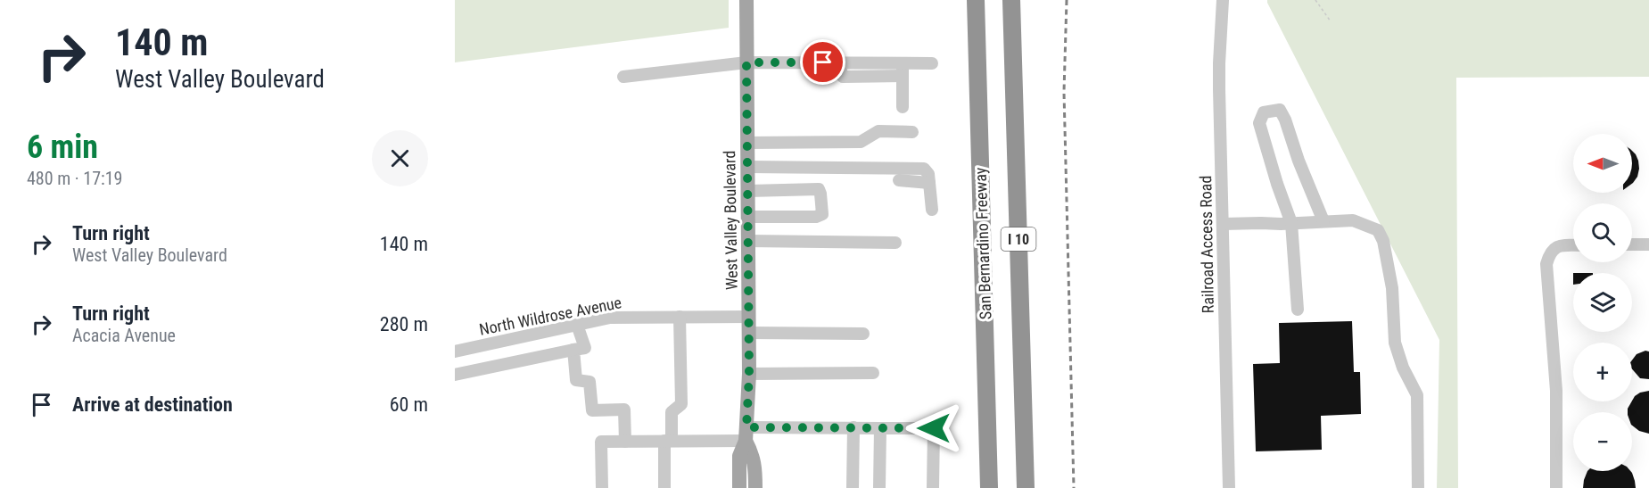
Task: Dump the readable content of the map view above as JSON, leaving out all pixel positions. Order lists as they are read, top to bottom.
{
  "streets": {
    "highway": ["I 10", "San Bernardino Freeway"],
    "main road": ["West Valley Boulevard"],
    "street": ["Railroad Access Road", "North Wildrose Avenue"]
  },
  "crossings": [
    ["West Valley Boulevard", "North Wildrose Avenue"]
  ],
  "north": "left",
  "page": {
    "turn": ["140 m", "West Valley Boulevard"],
    "heading": ["6 min", "480 m · 17:19"],
    "map_buttons": ["+", "−"],
    "list": [
      {
        "name": "Turn right",
        "note": "West Valley Boulevard",
        "value": "140 m"
      },
      {
        "name": "Turn right",
        "note": "Acacia Avenue",
        "value": "280 m"
      },
      {
        "name": "Arrive at destination",
        "value": "60 m"
      }
    ]
  }
}
